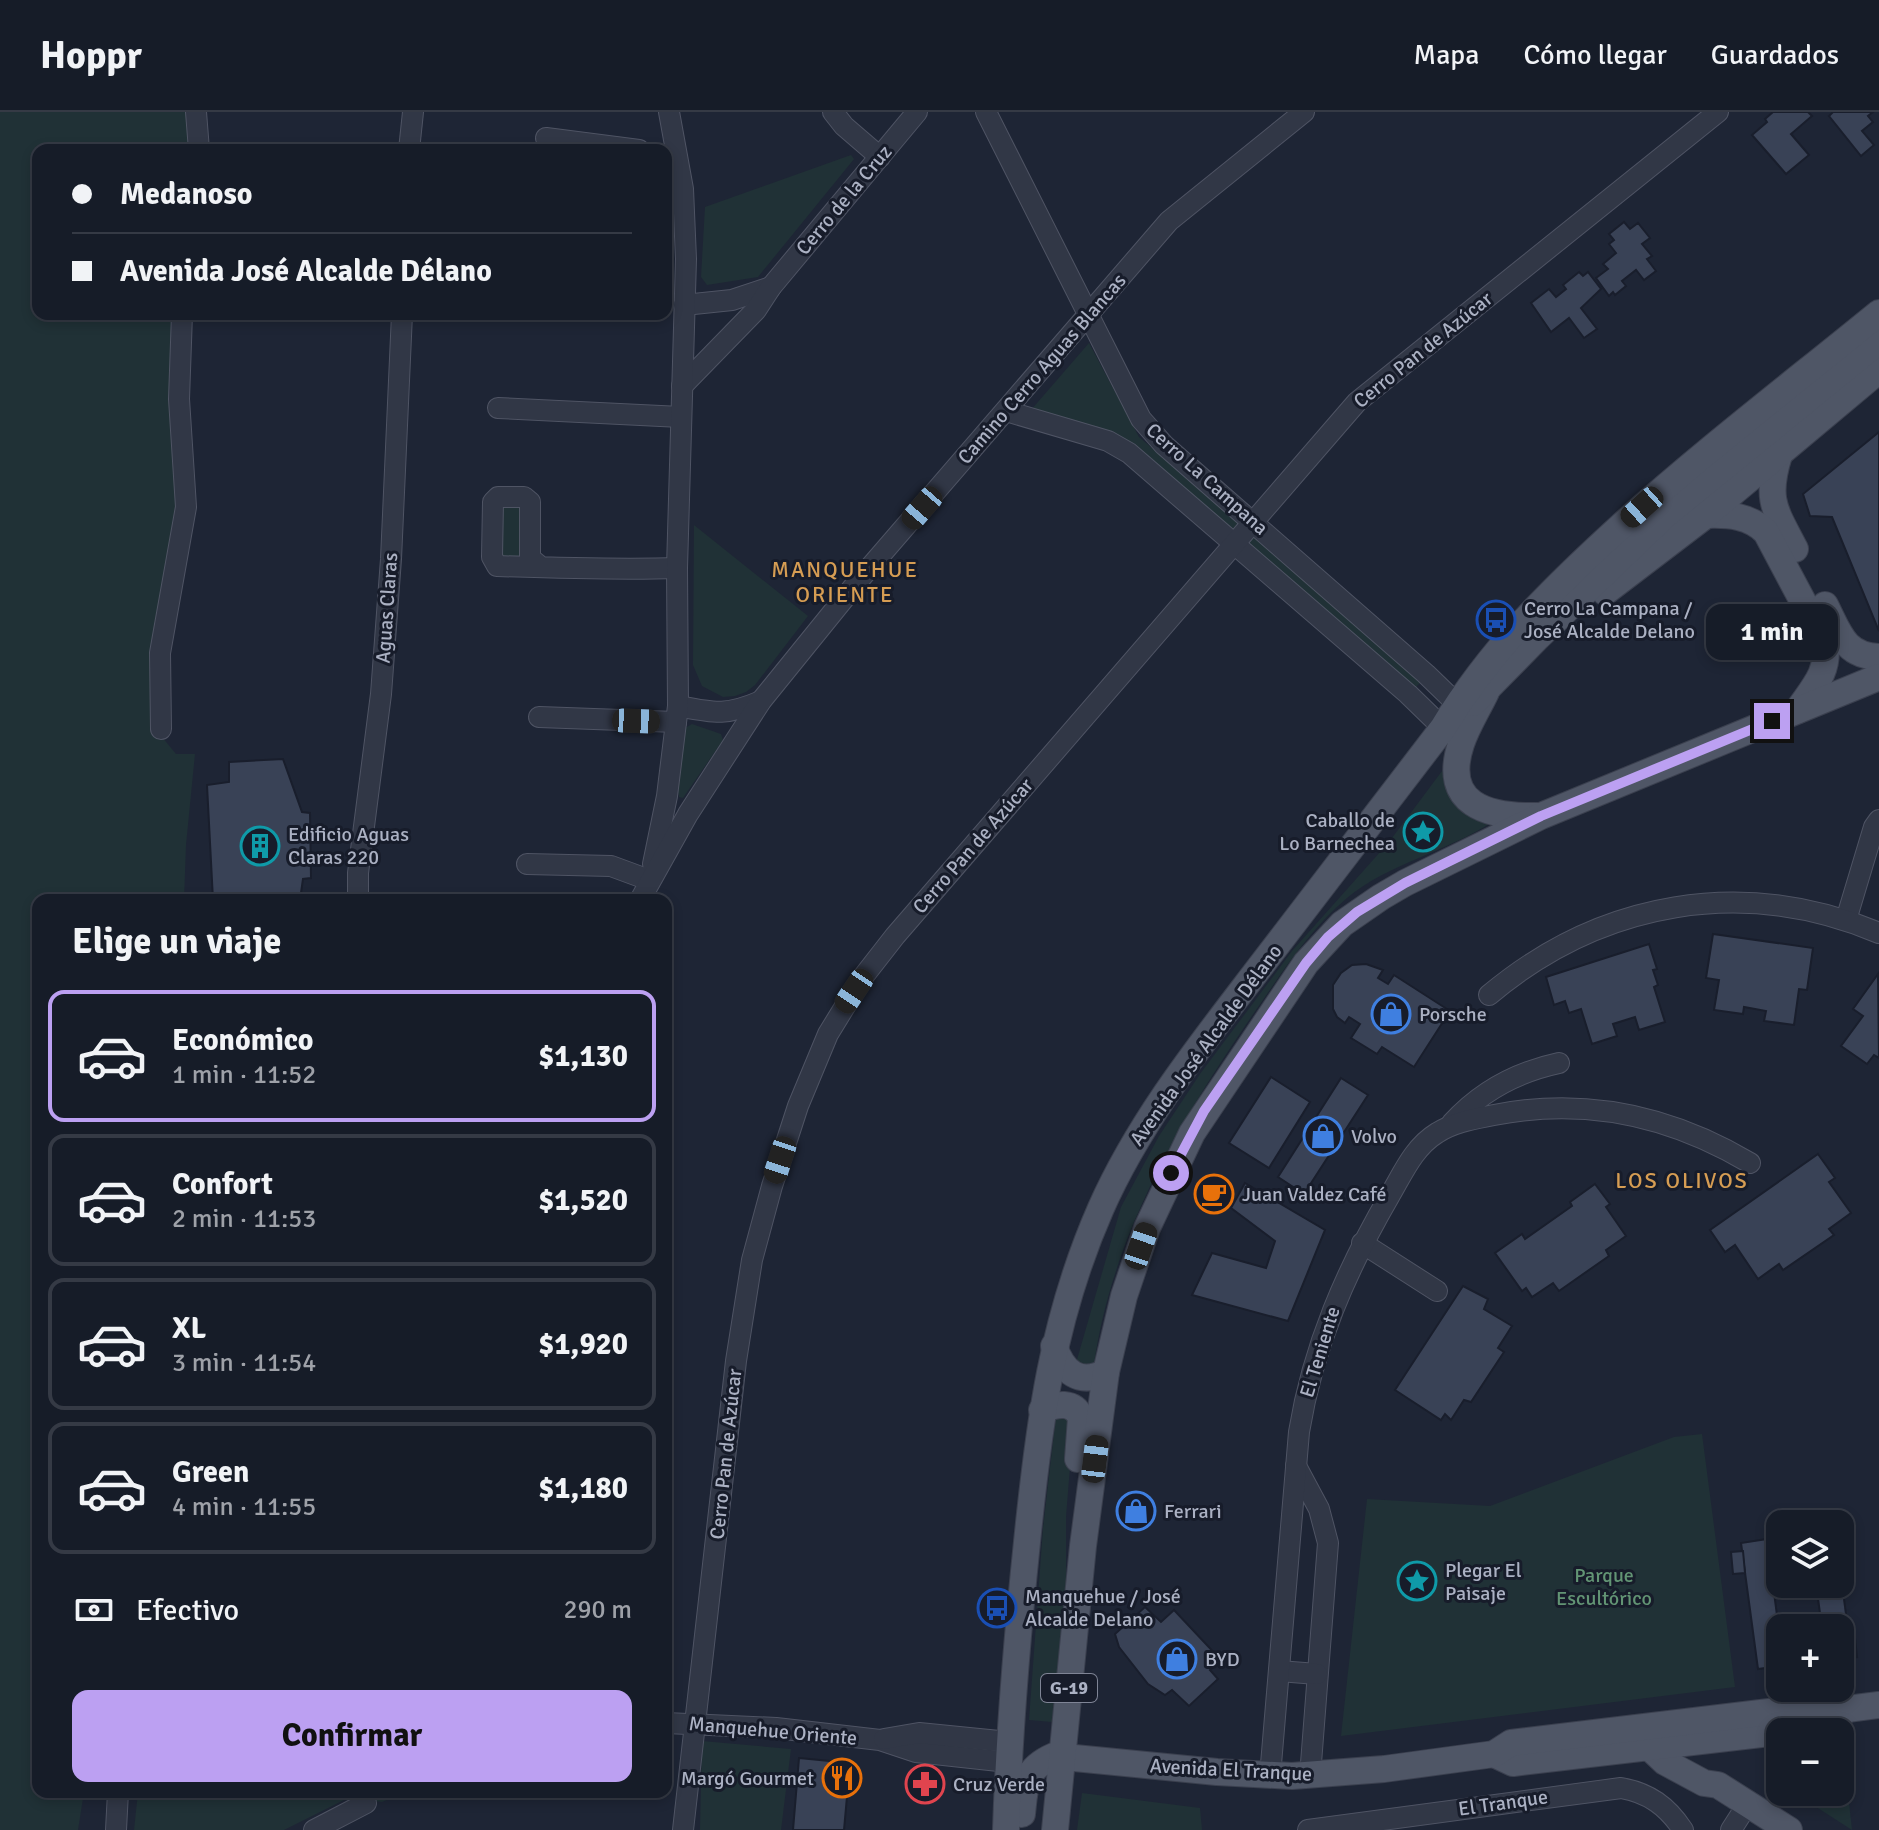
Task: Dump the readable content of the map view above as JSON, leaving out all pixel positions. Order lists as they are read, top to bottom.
{
  "streets": {
    "main road": ["Avenida José Alcalde Délano", "G-19", "Avenida El Tranque"],
    "street": [
      "Cerro de la Cruz",
      "Cerro Pan de Azúcar",
      "Camino Cerro Aguas Blancas",
      "Cerro La Campana",
      "Aguas Claras",
      "El Teniente",
      "Manquehue Oriente",
      "El Tranque"
    ]
  },
  "crossings": [
    ["Cerro Pan de Azúcar", "Cerro La Campana"],
    ["Cerro Pan de Azúcar", "Manquehue Oriente"],
    ["Camino Cerro Aguas Blancas", "Cerro La Campana"],
    ["Cerro La Campana", "Avenida José Alcalde Délano"],
    ["Avenida José Alcalde Délano", "Manquehue Oriente"],
    ["Avenida José Alcalde Délano", "Avenida El Tranque"],
    ["El Teniente", "Avenida El Tranque"]
  ],
  "districts": ["MANQUEHUE ORIENTE", "LOS OLIVOS"],
  "parks": ["Parque Escultórico"],
  "places": {
    "bus stop": ["Cerro La Campana / José Alcalde Delano", "Manquehue / José Alcalde Delano"],
    "place": ["Caballo de Lo Barnechea", "Plegar El Paisaje"],
    "building": ["Edificio Aguas Claras 220"],
    "shop": [
      "Porsche",
      "Volvo",
      "Ferrari",
      "BYD"
    ],
    "cafe": ["Juan Valdez Café"],
    "restaurant": ["Margó Gourmet"],
    "pharmacy": ["Cruz Verde"]
  },
  "page": {
    "header": "Hoppr",
    "nav": ["Mapa", "Cómo llegar", "Guardados"],
    "banner": ["Medanoso", "Avenida José Alcalde Délano"],
    "bubble": "1 min",
    "heading": "Elige un viaje",
    "list": [
      {
        "name": "Económico",
        "note": "1 min · 11:52",
        "value": "$1,130"
      },
      {
        "name": "Confort",
        "note": "2 min · 11:53",
        "value": "$1,520"
      },
      {
        "name": "XL",
        "note": "3 min · 11:54",
        "value": "$1,920"
      },
      {
        "name": "Green",
        "note": "4 min · 11:55",
        "value": "$1,180"
      }
    ],
    "map_buttons": ["+", "−"],
    "pay": ["Efectivo", "290 m"],
    "buttons": "Confirmar"
  }
}
